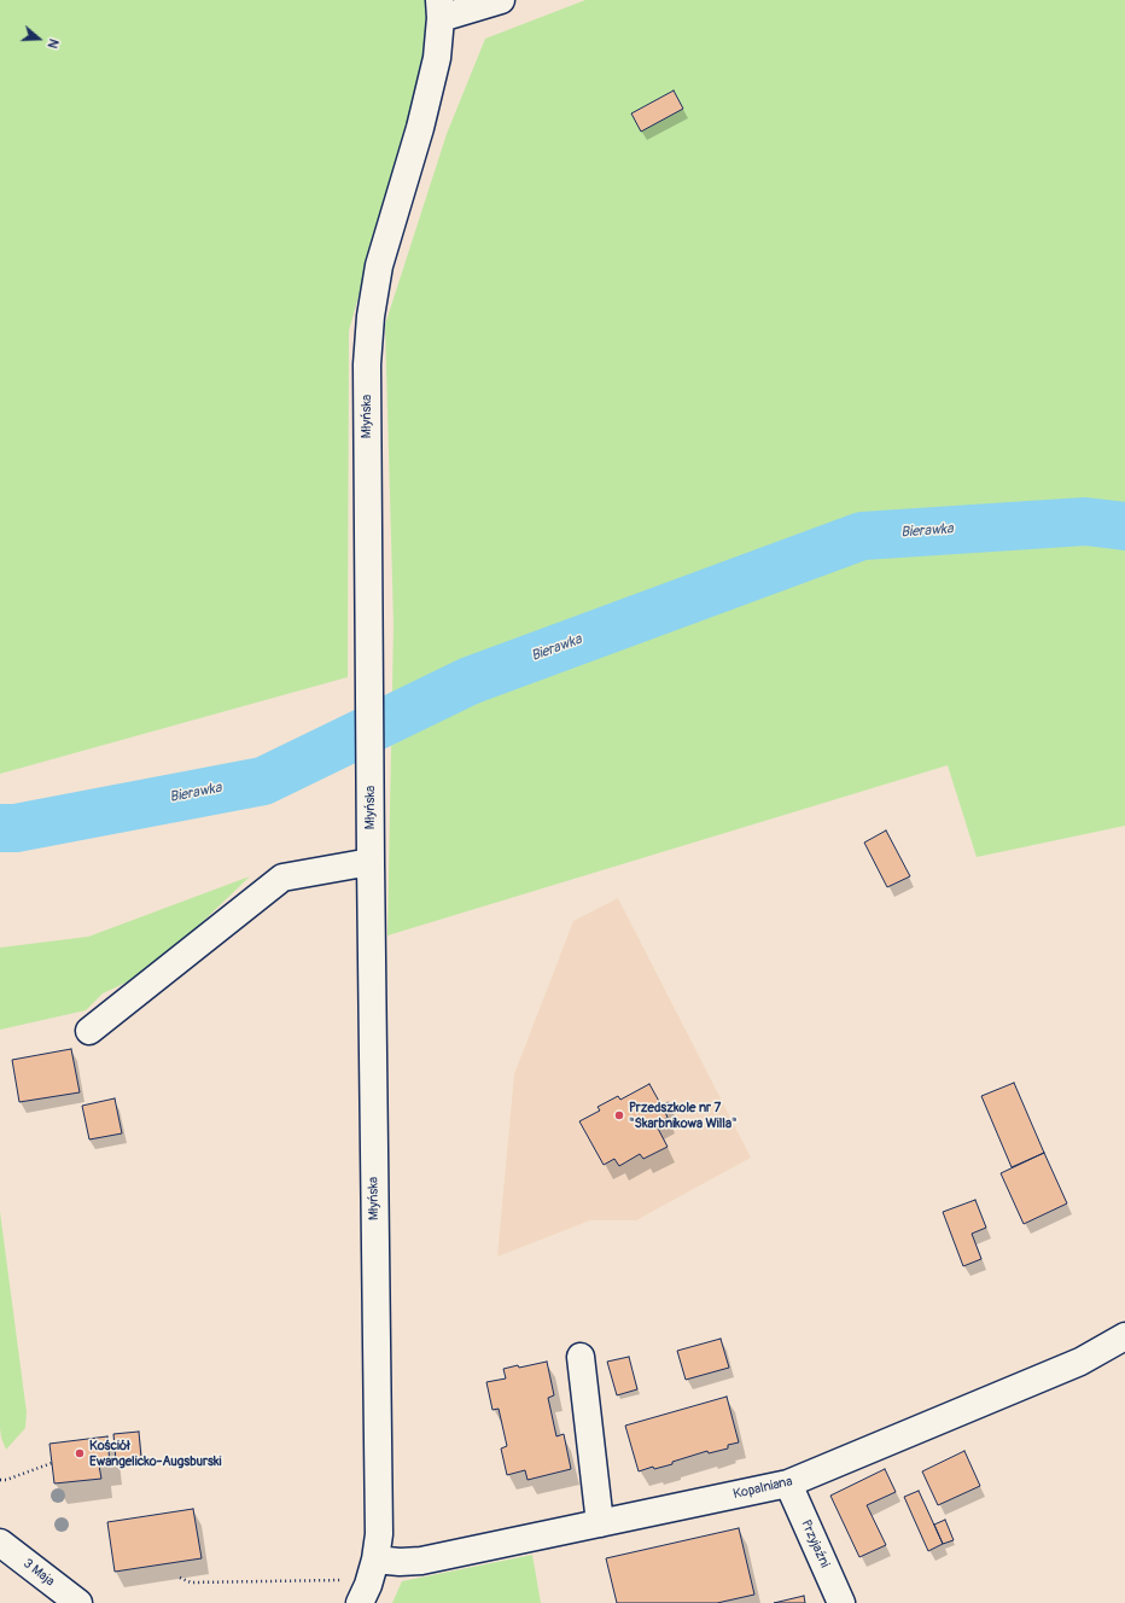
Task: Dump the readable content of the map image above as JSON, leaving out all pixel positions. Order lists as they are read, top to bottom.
{
  "streets": {
    "street": [
      "Młyńska",
      "Kopalniana",
      "Przyjaźni",
      "3 Maja"
    ]
  },
  "crossings": [
    ["Młyńska", "Kopalniana"],
    ["Kopalniana", "Przyjaźni"]
  ],
  "water": ["Bierawka"],
  "places": ["Przedszkole nr 7 \"Skarbnikowa Willa\"", "Kościół Ewangelicko-Augsburski"],
  "north": "right"
}
